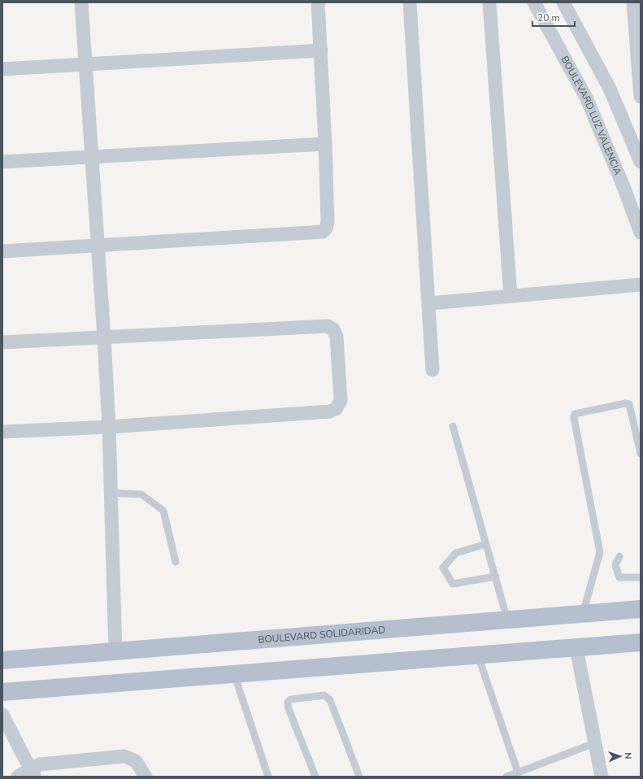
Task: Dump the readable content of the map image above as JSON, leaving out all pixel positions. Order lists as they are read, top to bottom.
{
  "streets": {
    "main road": ["BOULEVARD SOLIDARIDAD"],
    "street": ["BOULEVARD LUZ VALENCIA"]
  },
  "scale_bar": "20 m",
  "north": "right"
}
